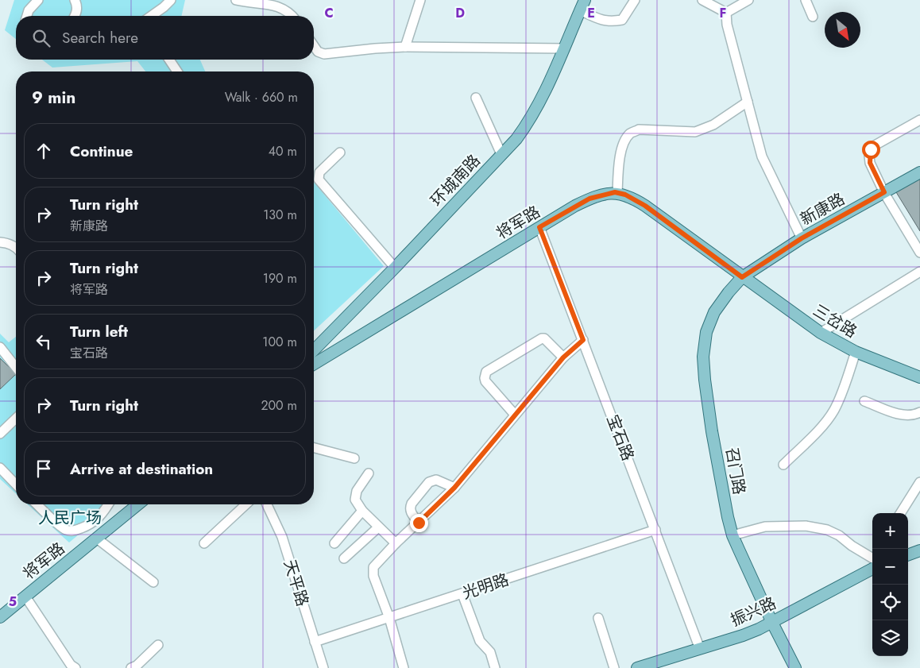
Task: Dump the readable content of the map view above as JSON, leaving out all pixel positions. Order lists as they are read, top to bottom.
{
  "streets": {
    "main road": [
      "环城南路",
      "新康路",
      "将军路",
      "三岔路",
      "召门路",
      "振兴路"
    ],
    "street": ["宝石路", "天平路", "光明路"]
  },
  "crossings": [
    ["新康路", "三岔路"],
    ["新康路", "召门路"],
    ["将军路", "宝石路"],
    ["三岔路", "召门路"],
    ["宝石路", "光明路"],
    ["宝石路", "振兴路"],
    ["召门路", "振兴路"],
    ["天平路", "光明路"]
  ],
  "parks": ["人民广场"],
  "north": "bottom right",
  "page": {
    "search": "Search here",
    "heading": ["9 min", "Walk · 660 m"],
    "list": [
      ["Continue", "40 m"],
      ["Turn right", "新康路", "130 m"],
      ["Turn right", "将军路", "190 m"],
      ["Turn left", "宝石路", "100 m"],
      ["Turn right", "200 m"],
      "Arrive at destination"
    ],
    "map_buttons": ["+", "−"]
  },
  "grid": {
    "columns": [
      "C",
      "D",
      "E",
      "F"
    ],
    "rows": ["5"]
  }
}
